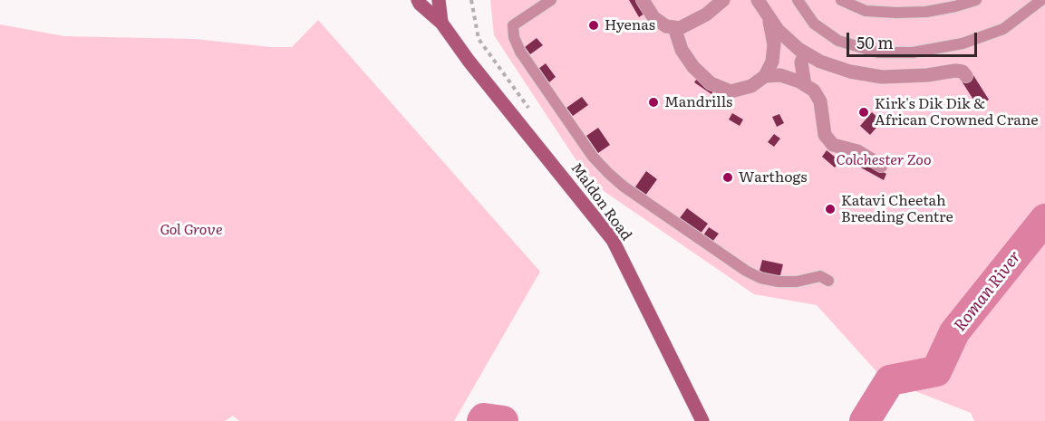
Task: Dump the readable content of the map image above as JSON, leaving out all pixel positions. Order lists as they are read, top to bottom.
{
  "streets": {
    "main road": ["Maldon Road"]
  },
  "water": ["Roman River"],
  "parks": ["Colchester Zoo", "Gol Grove"],
  "places": [
    "Hyenas",
    "Mandrills",
    "Kirk's Dik Dik & African Crowned Crane",
    "Warthogs",
    "Katavi Cheetah Breeding Centre"
  ],
  "scale_bar": "50 m"
}
